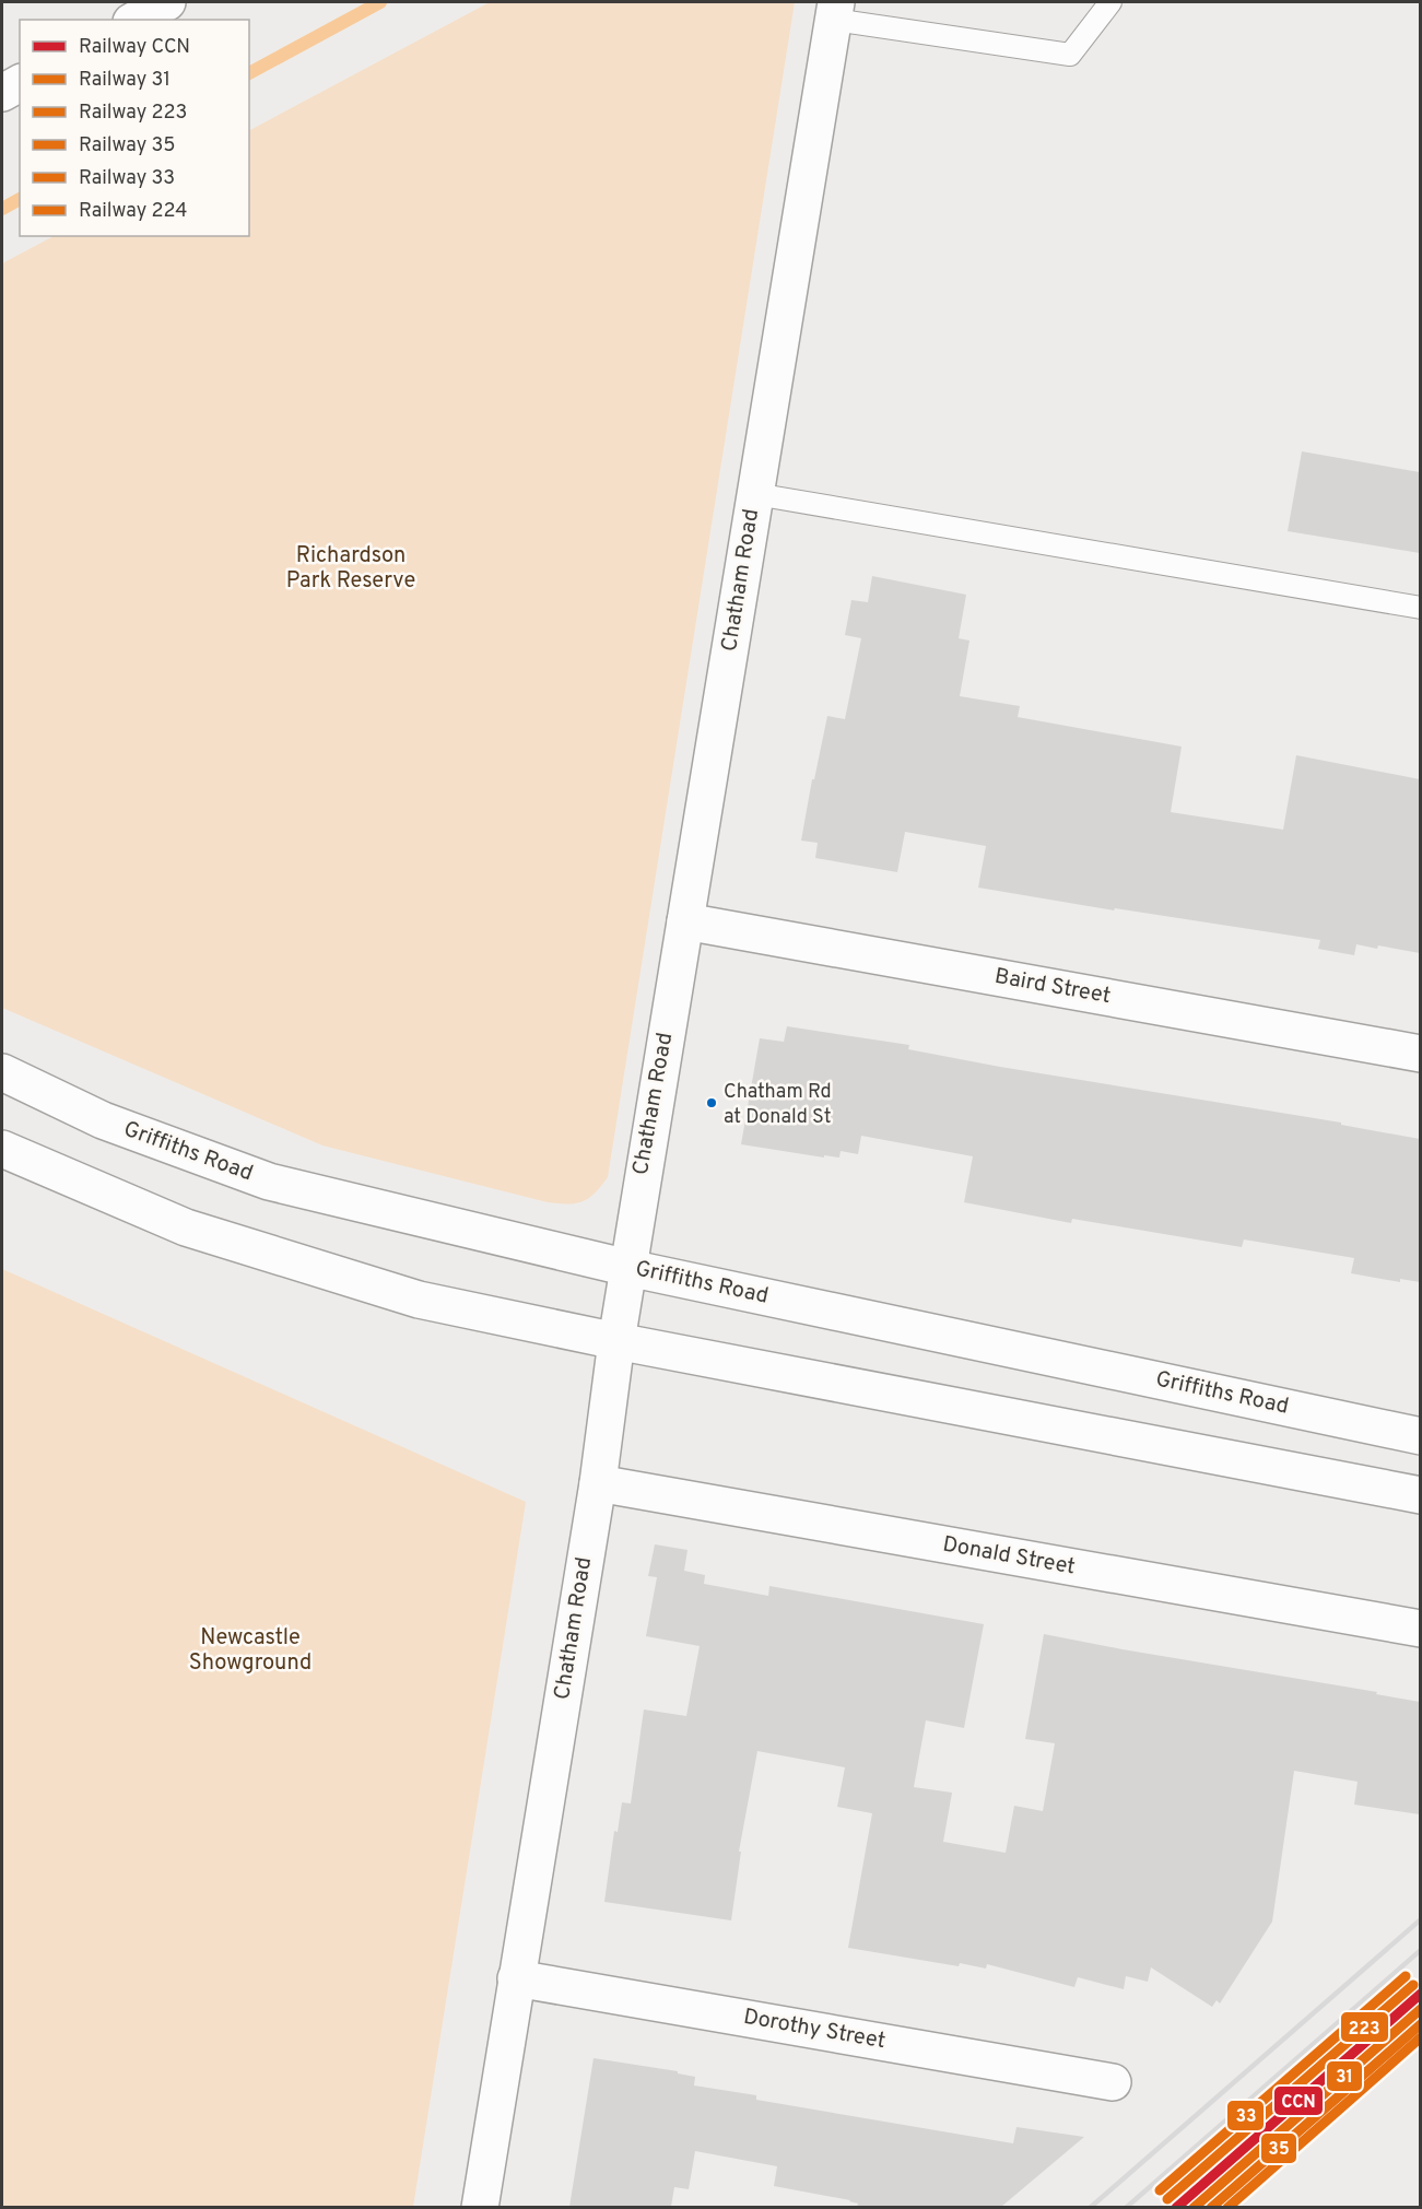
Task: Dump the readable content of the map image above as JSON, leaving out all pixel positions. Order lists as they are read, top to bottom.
{
  "streets": {
    "main road": [
      "Chatham Road",
      "Baird Street",
      "Griffiths Road",
      "Donald Street",
      "Dorothy Street"
    ]
  },
  "crossings": [
    ["Chatham Road", "Baird Street"],
    ["Chatham Road", "Griffiths Road"],
    ["Chatham Road", "Donald Street"],
    ["Chatham Road", "Dorothy Street"]
  ],
  "parks": ["Richardson Park Reserve", "Newcastle Showground"],
  "places": ["Chatham Rd at Donald St"],
  "lines": [
    "rail line 33",
    "rail line 223",
    "rail line CCN",
    "rail line 31",
    "rail line 35",
    "rail line 224"
  ],
  "legend": [
    "Railway CCN",
    "Railway 31",
    "Railway 223",
    "Railway 35",
    "Railway 33",
    "Railway 224"
  ]
}
